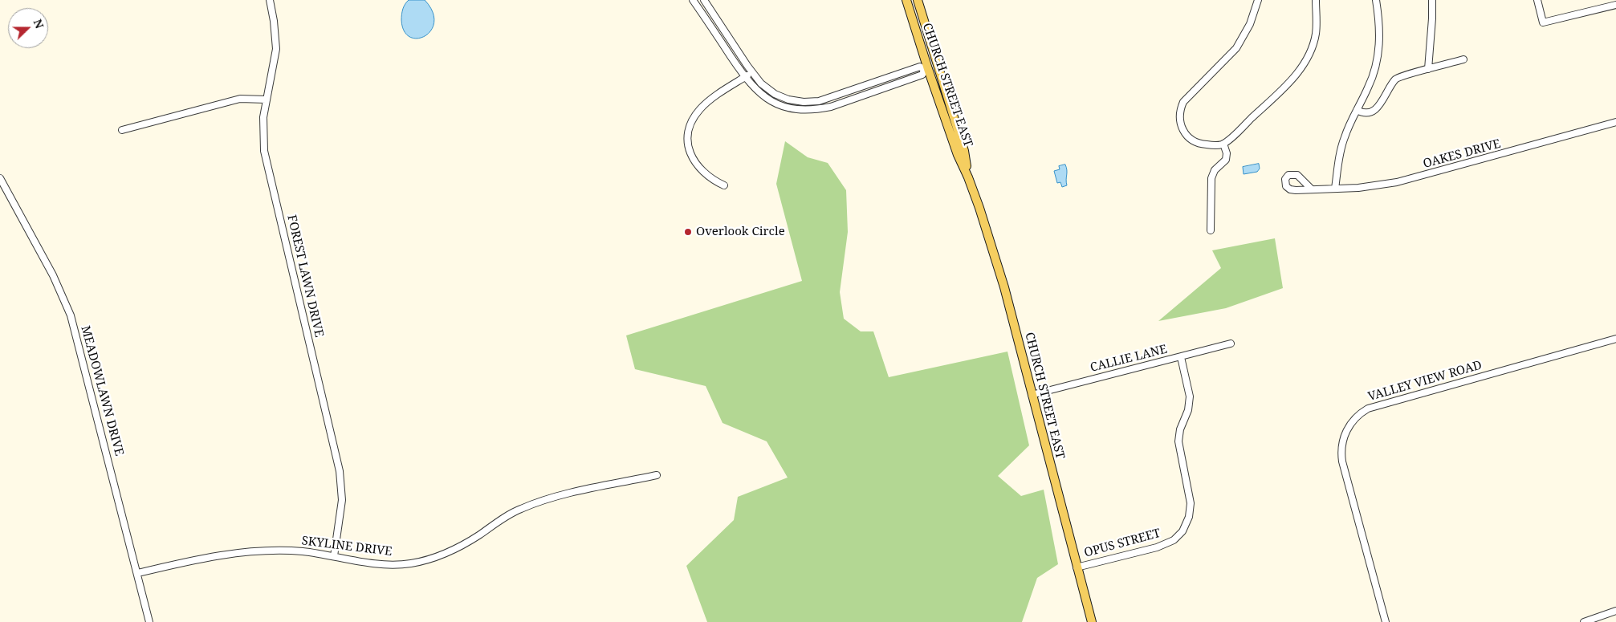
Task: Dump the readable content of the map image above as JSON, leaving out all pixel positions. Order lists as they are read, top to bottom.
{
  "streets": {
    "main road": ["CHURCH STREET EAST"],
    "street": [
      "OAKES DRIVE",
      "FOREST LAWN DRIVE",
      "CALLIE LANE",
      "VALLEY VIEW ROAD",
      "MEADOWLAWN DRIVE",
      "OPUS STREET",
      "SKYLINE DRIVE"
    ]
  },
  "crossings": [
    ["CHURCH STREET EAST", "CALLIE LANE"],
    ["CHURCH STREET EAST", "OPUS STREET"],
    ["FOREST LAWN DRIVE", "SKYLINE DRIVE"],
    ["CALLIE LANE", "OPUS STREET"],
    ["MEADOWLAWN DRIVE", "SKYLINE DRIVE"]
  ],
  "places": ["Overlook Circle"],
  "north": "right"
}
